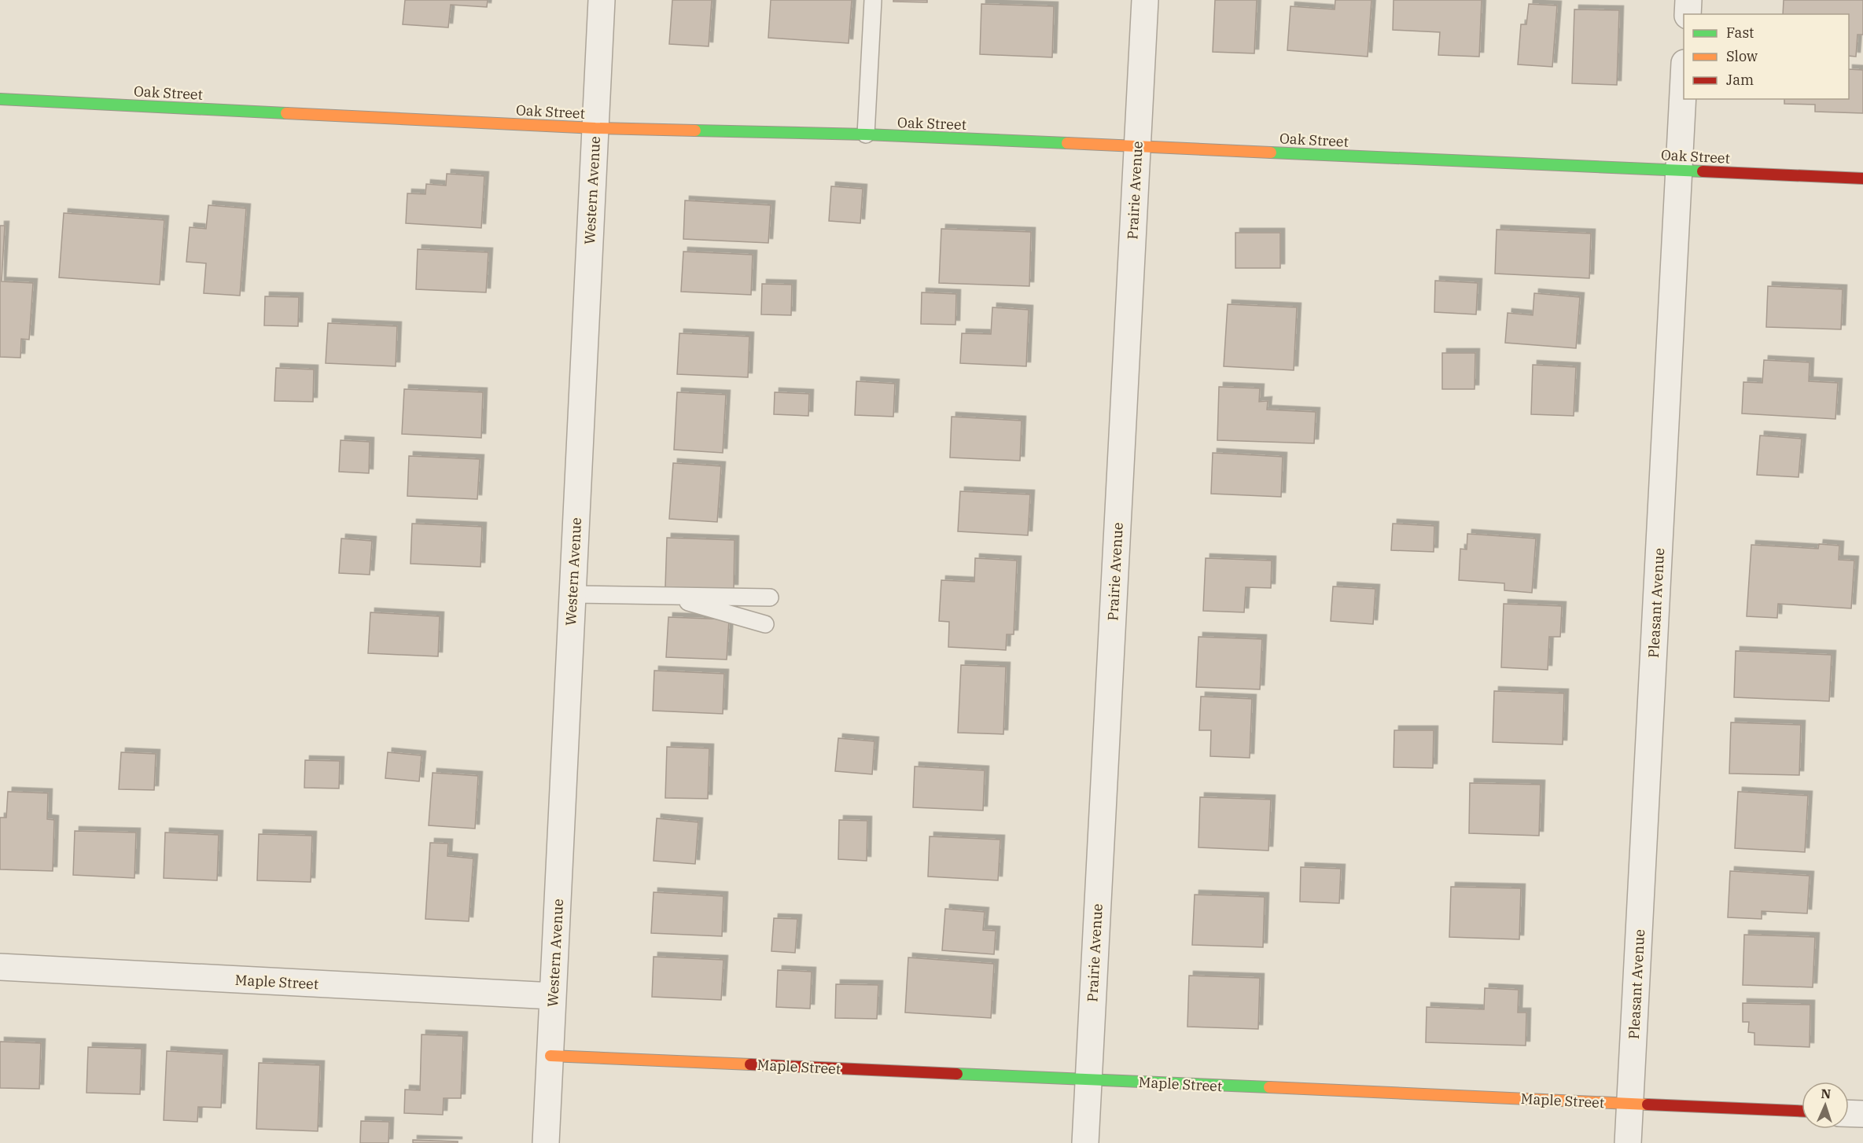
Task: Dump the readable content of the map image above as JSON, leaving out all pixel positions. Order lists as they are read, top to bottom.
{
  "streets": {
    "street": [
      "Oak Street",
      "Western Avenue",
      "Prairie Avenue",
      "Pleasant Avenue",
      "Maple Street"
    ]
  },
  "crossings": [
    ["Oak Street", "Western Avenue"],
    ["Oak Street", "Prairie Avenue"],
    ["Oak Street", "Pleasant Avenue"],
    ["Western Avenue", "Maple Street"],
    ["Prairie Avenue", "Maple Street"],
    ["Pleasant Avenue", "Maple Street"]
  ],
  "legend": ["Fast", "Slow", "Jam"],
  "north": "top"
}
